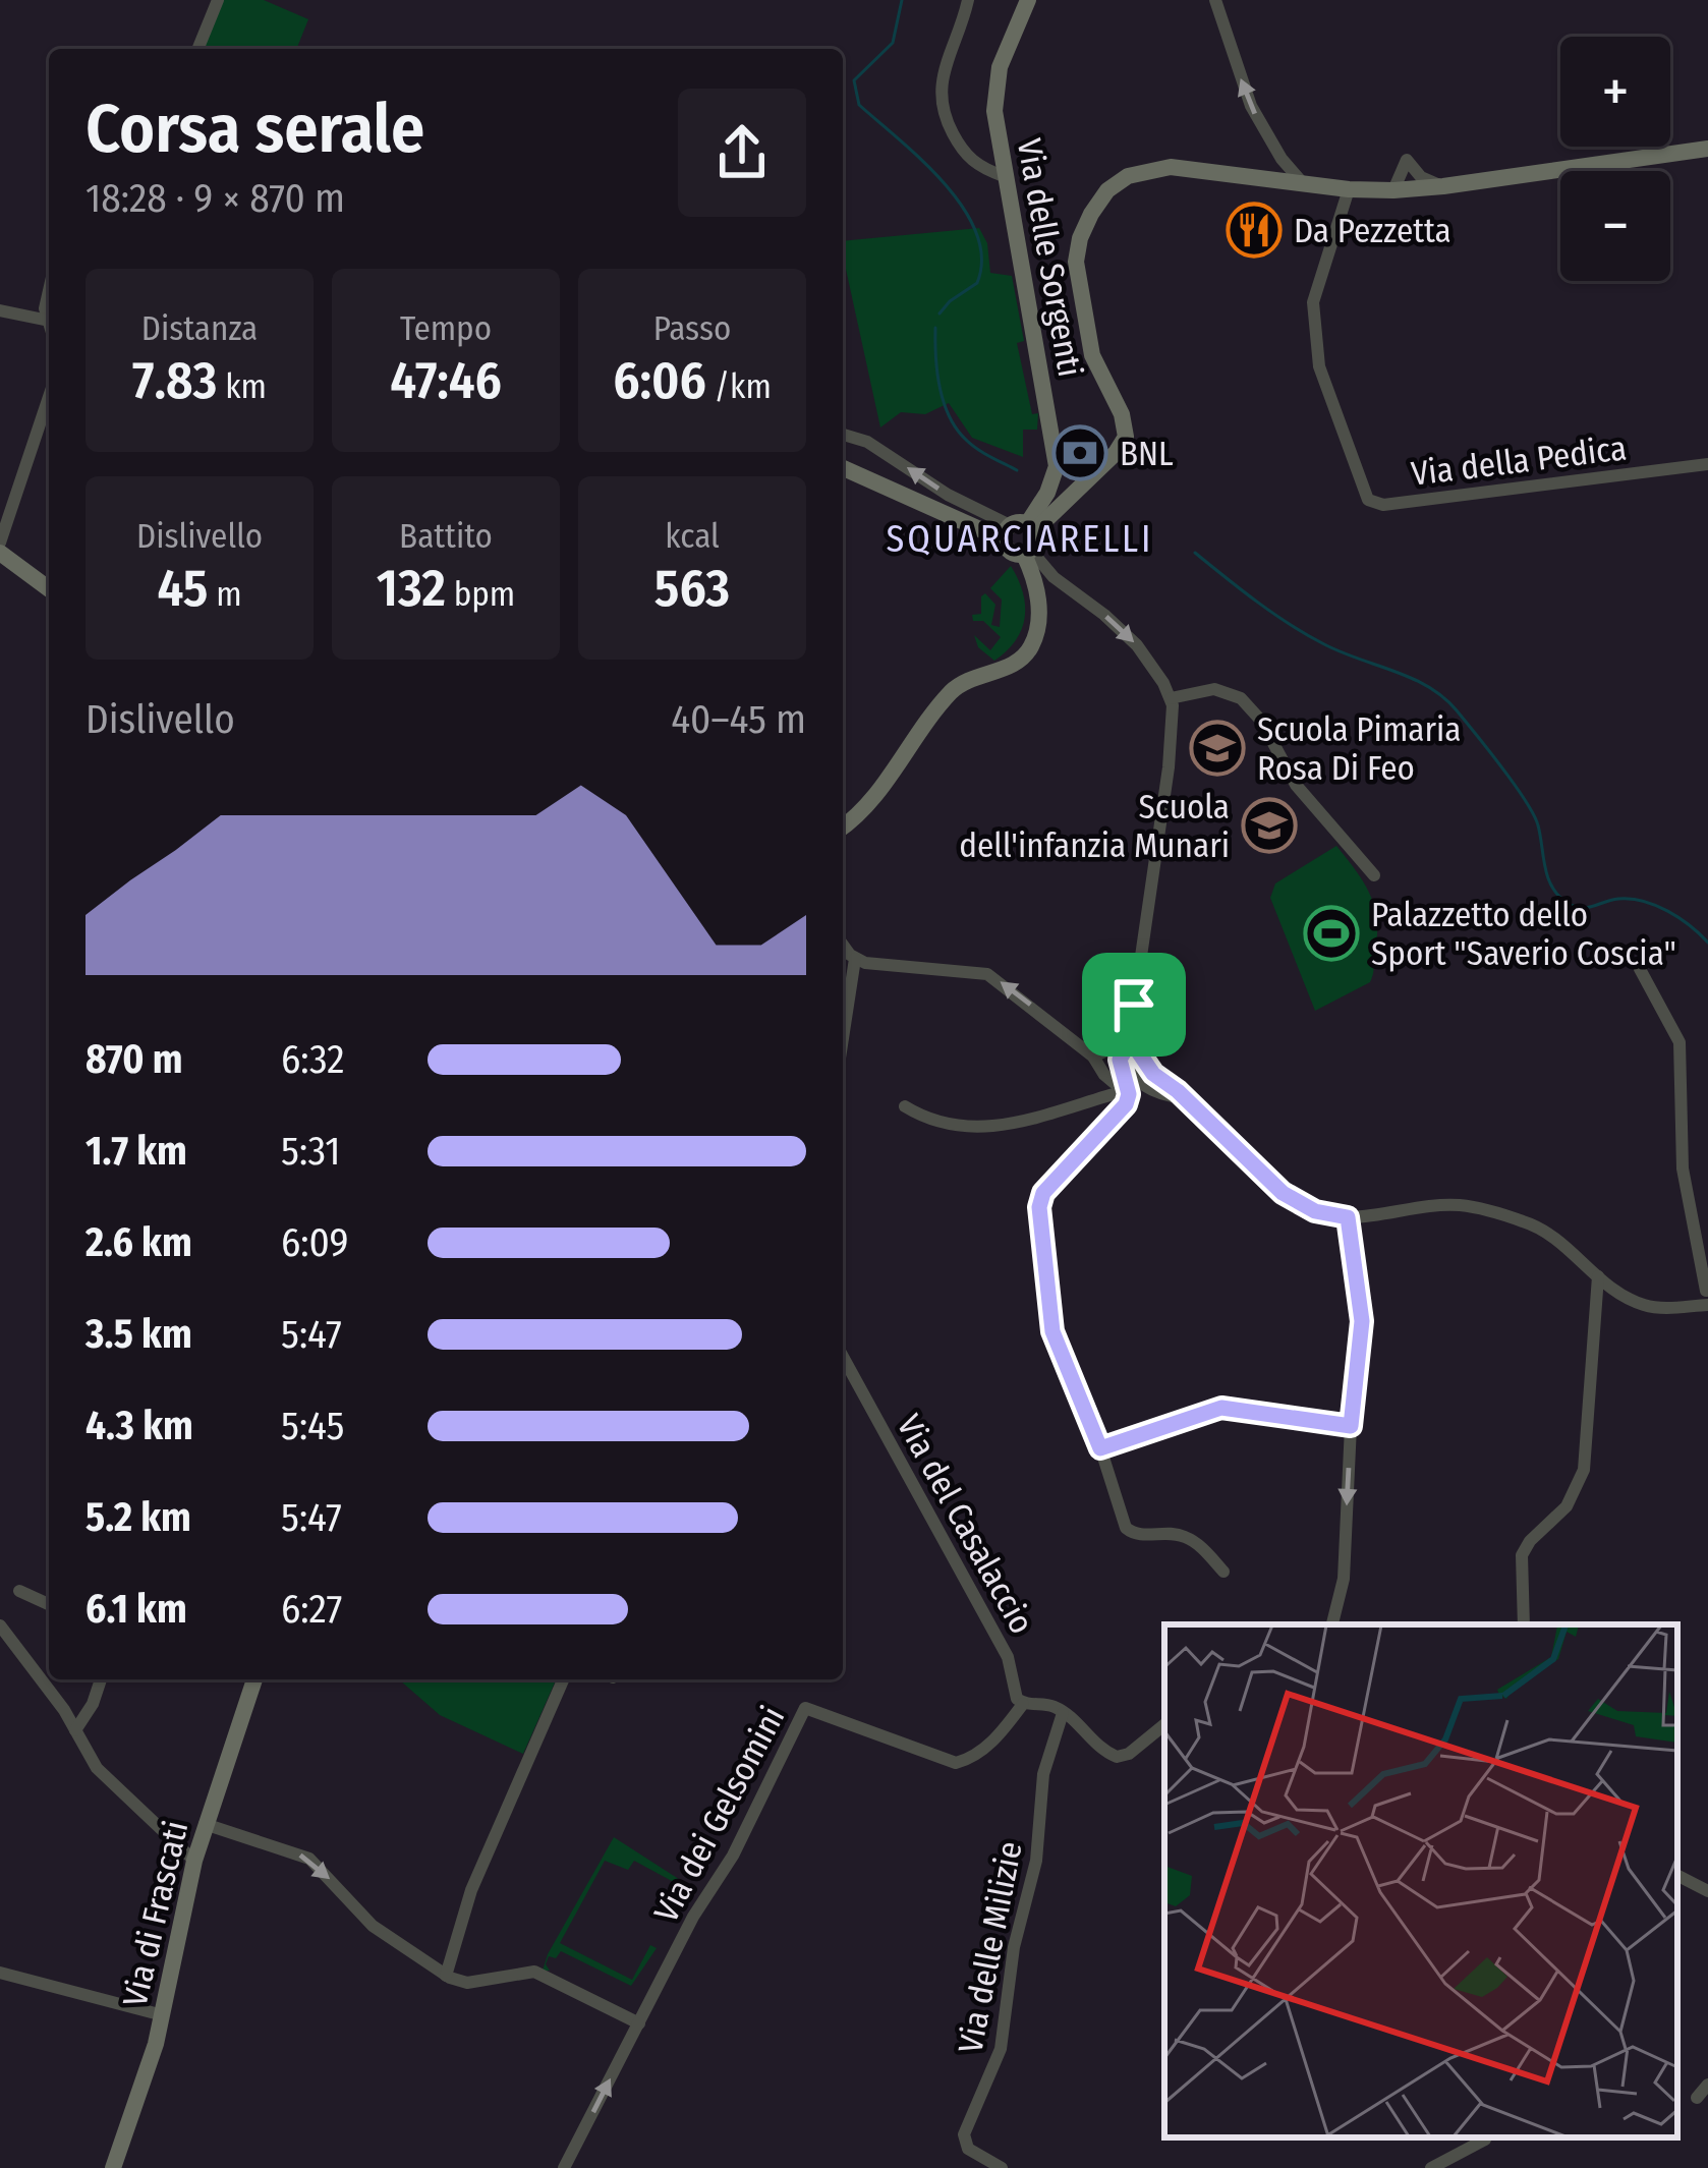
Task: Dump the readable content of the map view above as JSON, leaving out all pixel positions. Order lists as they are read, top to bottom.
{
  "streets": {
    "main road": ["Via delle Sorgenti", "Via di Frascati"],
    "street": [
      "Via della Pedica",
      "Via del Casalaccio",
      "Via dei Gelsomini",
      "Via delle Milizie"
    ]
  },
  "crossings": [
    ["Via del Casalaccio", "Via dei Gelsomini"]
  ],
  "districts": ["SQUARCIARELLI"],
  "places": {
    "restaurant": ["Da Pezzetta"],
    "bank": ["BNL"],
    "school or university": ["Scuola Pimaria Rosa Di Feo", "Scuola dell'infanzia Munari"],
    "sports": ["Palazzetto dello Sport \"Saverio Coscia\""]
  },
  "page": {
    "map_buttons": ["+", "−"],
    "heading": ["Corsa serale", "18:28 · 9 × 870 m"],
    "stats": [
      ["Distanza", "7.83 km"],
      ["Tempo", "47:46"],
      ["Passo", "6:06 /km"],
      ["Dislivello", "45 m"],
      ["Battito", "132 bpm"],
      ["kcal", "563"]
    ],
    "chart": ["Dislivello", "40–45 m"],
    "list": [
      {
        "name": "870 m",
        "note": "6:32"
      },
      {
        "name": "1.7 km",
        "note": "5:31"
      },
      {
        "name": "2.6 km",
        "note": "6:09"
      },
      {
        "name": "3.5 km",
        "note": "5:47"
      },
      {
        "name": "4.3 km",
        "note": "5:45"
      },
      {
        "name": "5.2 km",
        "note": "5:47"
      },
      {
        "name": "6.1 km",
        "note": "6:27"
      }
    ]
  }
}
